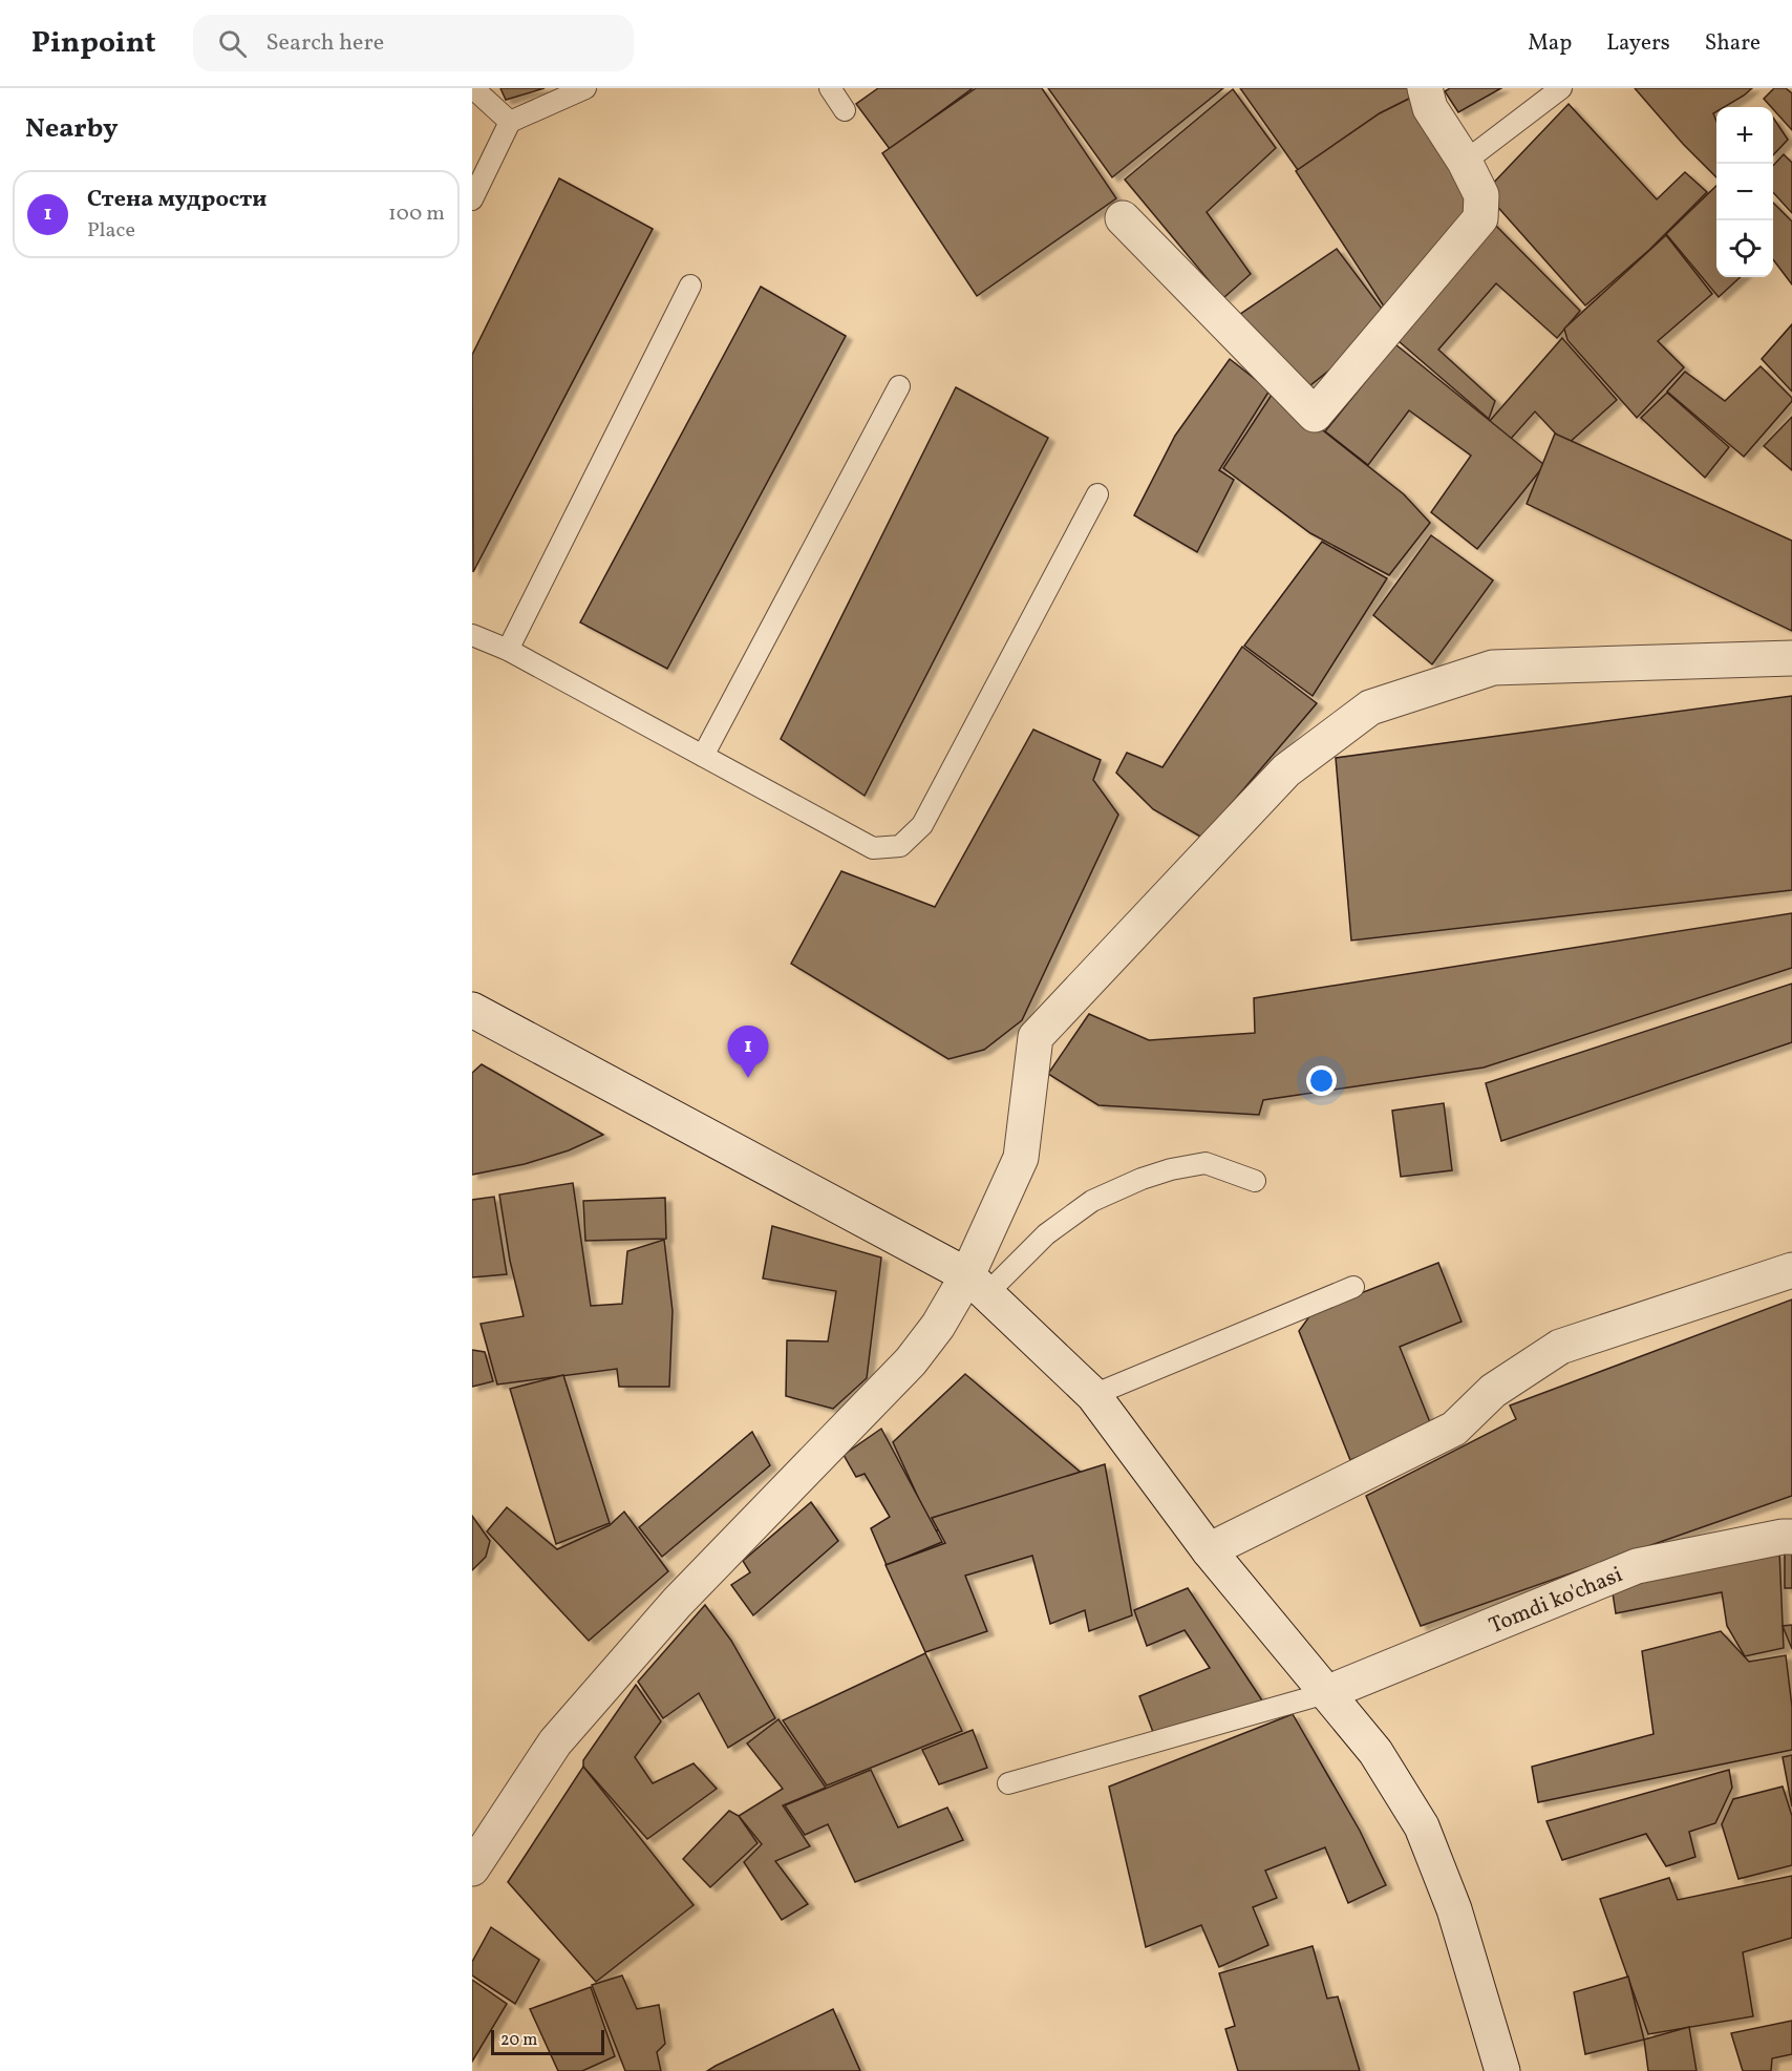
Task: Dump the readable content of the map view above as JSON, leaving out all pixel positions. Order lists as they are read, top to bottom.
{
  "streets": {
    "street": ["Tomdi ko'chasi"]
  },
  "scale_bar": "20 m",
  "page": {
    "header": "Pinpoint",
    "search": "Search here",
    "nav": ["Map", "Layers", "Share"],
    "heading": "Nearby",
    "map_buttons": ["+", "−"],
    "list": [
      {
        "mark": "1",
        "name": "Стена мудрости",
        "note": "Place",
        "value": "100 m"
      }
    ],
    "pins": "1",
    "scale": "20 m"
  }
}
